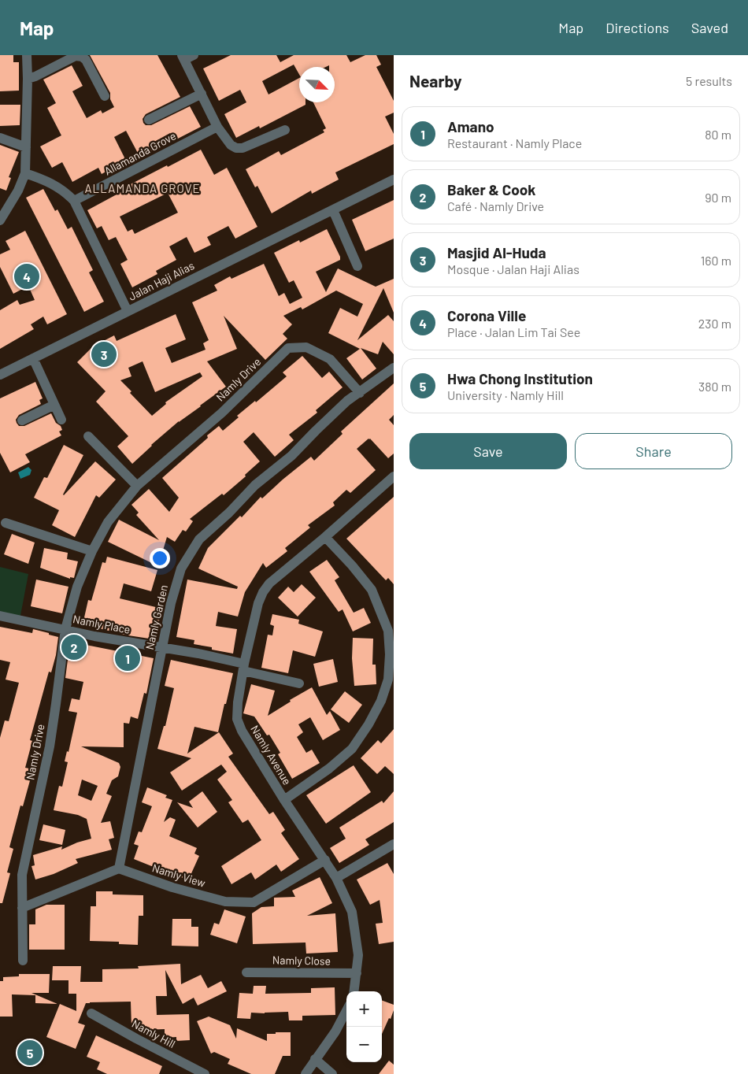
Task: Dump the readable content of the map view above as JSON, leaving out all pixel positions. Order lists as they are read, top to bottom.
{
  "streets": {
    "street": [
      "Allamanda Grove",
      "Jalan Haji Alias",
      "Namly Drive",
      "Namly Garden",
      "Namly Place",
      "Namly Avenue",
      "Namly View",
      "Namly Close",
      "Namly Hill"
    ]
  },
  "crossings": [
    ["Namly Drive", "Namly Garden"],
    ["Namly Drive", "Namly Place"],
    ["Namly Garden", "Namly Place"],
    ["Namly Garden", "Namly View"],
    ["Namly Place", "Namly Avenue"],
    ["Namly Avenue", "Namly View"],
    ["Namly Avenue", "Namly Close"]
  ],
  "districts": ["ALLAMANDA GROVE"],
  "north": "bottom right",
  "page": {
    "header": "Map",
    "nav": ["Map", "Directions", "Saved"],
    "heading": ["Nearby", "5 results"],
    "list": [
      {
        "mark": "1",
        "name": "Amano",
        "note": "Restaurant · Namly Place",
        "value": "80 m"
      },
      {
        "mark": "2",
        "name": "Baker & Cook",
        "note": "Café · Namly Drive",
        "value": "90 m"
      },
      {
        "mark": "3",
        "name": "Masjid Al-Huda",
        "note": "Mosque · Jalan Haji Alias",
        "value": "160 m"
      },
      {
        "mark": "4",
        "name": "Corona Ville",
        "note": "Place · Jalan Lim Tai See",
        "value": "230 m"
      },
      {
        "mark": "5",
        "name": "Hwa Chong Institution",
        "note": "University · Namly Hill",
        "value": "380 m"
      }
    ],
    "pins": [
      "4",
      "3",
      "2",
      "1",
      "5"
    ],
    "buttons": ["Save", "Share"],
    "map_buttons": ["+", "−"]
  }
}
